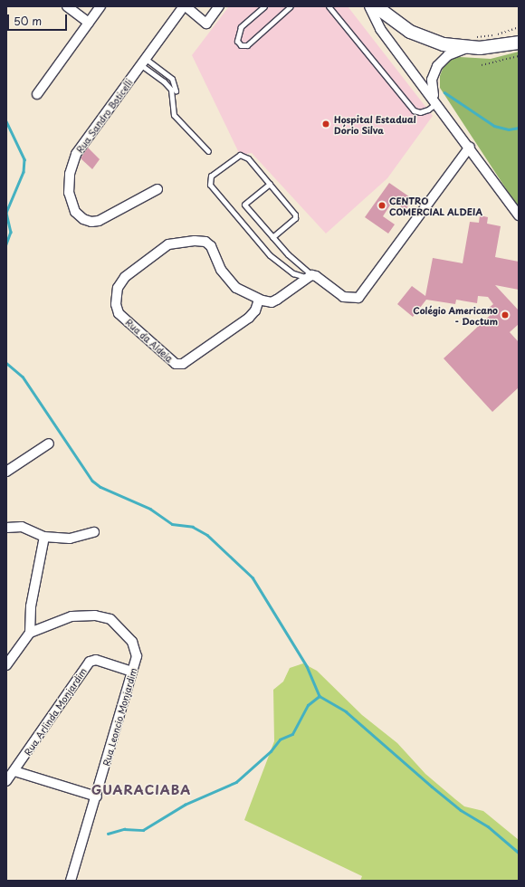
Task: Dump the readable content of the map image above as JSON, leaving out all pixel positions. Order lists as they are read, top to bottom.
{
  "streets": {
    "street": [
      "Rua Sandro Boticelli",
      "Rua da Aldeia",
      "Rua Arlinda Monjardim",
      "Rua Leoncio Monjardim"
    ]
  },
  "crossings": [
    ["Rua Arlinda Monjardim", "Rua Leoncio Monjardim"]
  ],
  "districts": ["GUARACIABA"],
  "places": ["Hospital Estadual Dório Silva", "CENTRO COMERCIAL ALDEIA", "Colégio Americano - Doctum"],
  "scale_bar": "50 m"
}
